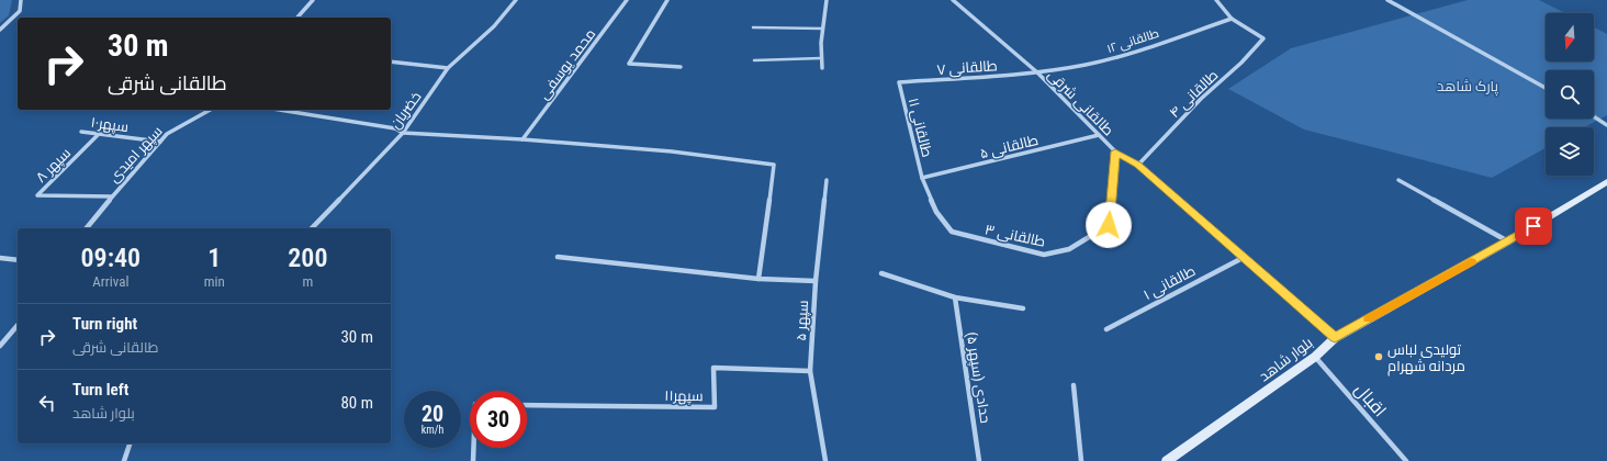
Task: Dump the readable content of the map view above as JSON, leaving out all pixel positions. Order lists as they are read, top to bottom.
{
  "streets": {
    "main road": ["بلوار شاهد"],
    "street": [
      "طالقانی ۱۲",
      "محمد یوسفی",
      "طالقانی ۷",
      "طالقانی ۴",
      "طالقانی شرقی",
      "خضریان",
      "سپهر۱۰",
      "طالقانی ۱۱",
      "طالقانی ۵",
      "سپهر امیدی",
      "سپهر ۸",
      "طالقانی ۳",
      "طالقانی ۱",
      "سپهر ۵",
      "حدادی (سپهر ۵)",
      "سپهر۱۱",
      "اقبال"
    ]
  },
  "crossings": [
    ["طالقانی ۱۲", "طالقانی ۷"],
    ["طالقانی ۱۲", "طالقانی ۴"],
    ["طالقانی ۱۲", "طالقانی شرقی"],
    ["طالقانی ۷", "طالقانی شرقی"],
    ["طالقانی ۷", "طالقانی ۱۱"],
    ["طالقانی ۴", "طالقانی شرقی"],
    ["طالقانی شرقی", "طالقانی ۵"],
    ["طالقانی شرقی", "طالقانی ۳"],
    ["طالقانی شرقی", "طالقانی ۱"],
    ["طالقانی شرقی", "بلوار شاهد"],
    ["سپهر۱۰", "سپهر امیدی"],
    ["سپهر۱۰", "سپهر ۸"],
    ["طالقانی ۱۱", "طالقانی ۵"],
    ["طالقانی ۱۱", "طالقانی ۳"],
    ["طالقانی ۵", "طالقانی ۳"],
    ["سپهر امیدی", "سپهر ۸"],
    ["سپهر ۵", "سپهر۱۱"],
    ["بلوار شاهد", "اقبال"]
  ],
  "parks": ["پارک شاهد"],
  "places": ["تولیدی لباس مردانه شهرام"],
  "north": "bottom",
  "page": {
    "turn": ["30 m", "طالقانی شرقی"],
    "eta": [
      "09:40",
      "Arrival",
      "1",
      "min",
      "200",
      "m"
    ],
    "list": [
      {
        "name": "Turn right",
        "note": "طالقانی شرقی",
        "value": "30 m"
      },
      {
        "name": "Turn left",
        "note": "بلوار شاهد",
        "value": "80 m"
      }
    ],
    "speed": "20 km/h",
    "limit": "30"
  }
}
